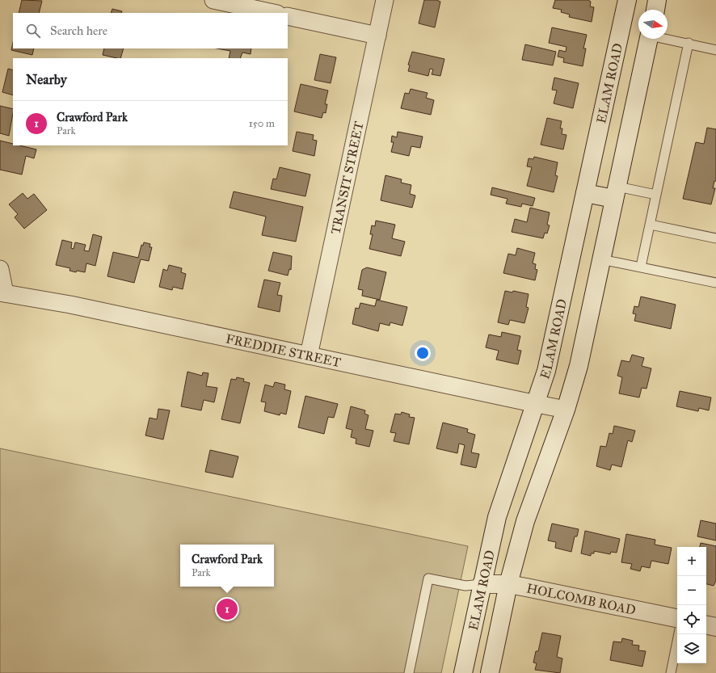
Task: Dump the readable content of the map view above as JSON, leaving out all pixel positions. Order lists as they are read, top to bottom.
{
  "streets": {
    "main road": ["ELAM ROAD", "HOLCOMB ROAD"],
    "street": ["TRANSIT STREET", "FREDDIE STREET"]
  },
  "crossings": [
    ["ELAM ROAD", "FREDDIE STREET"],
    ["ELAM ROAD", "HOLCOMB ROAD"],
    ["TRANSIT STREET", "FREDDIE STREET"]
  ],
  "north": "right",
  "page": {
    "search": "Search here",
    "heading": "Nearby",
    "list": [
      {
        "mark": "1",
        "name": "Crawford Park",
        "note": "Park",
        "value": "150 m"
      }
    ],
    "popup": ["Crawford Park", "Park"],
    "map_buttons": ["+", "−"],
    "pins": "1"
  }
}
